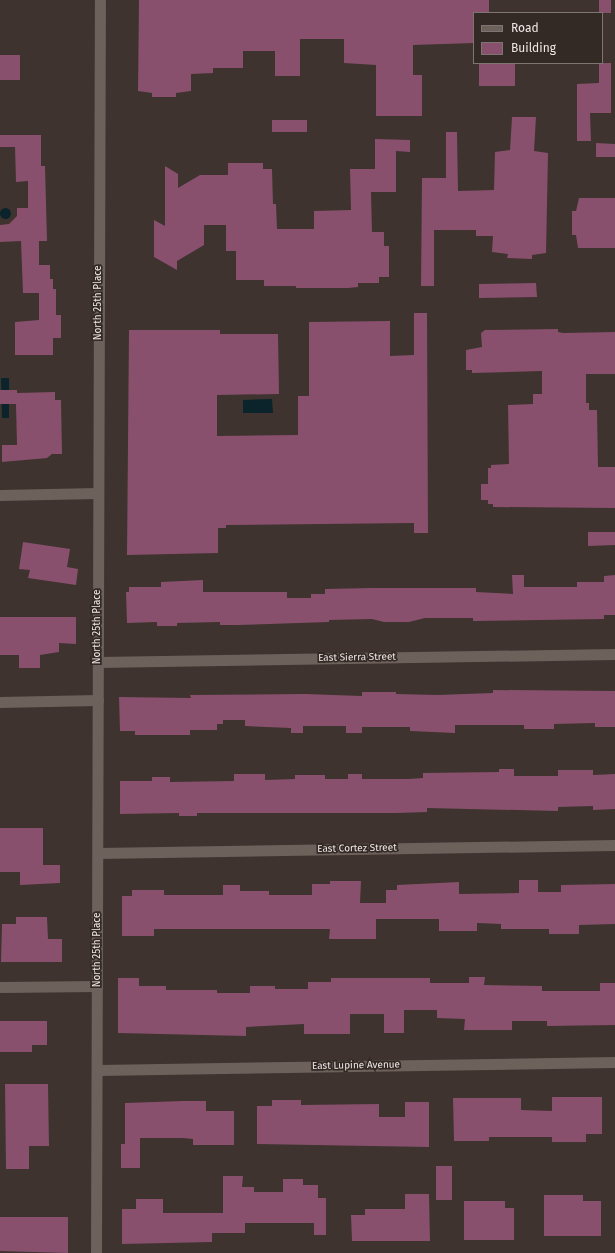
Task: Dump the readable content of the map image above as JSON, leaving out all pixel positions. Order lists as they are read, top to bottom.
{
  "streets": {
    "street": [
      "North 25th Place",
      "East Sierra Street",
      "East Cortez Street",
      "East Lupine Avenue"
    ]
  },
  "crossings": [
    ["North 25th Place", "East Sierra Street"],
    ["North 25th Place", "East Cortez Street"],
    ["North 25th Place", "East Lupine Avenue"]
  ],
  "legend": ["Road", "Building"]
}
